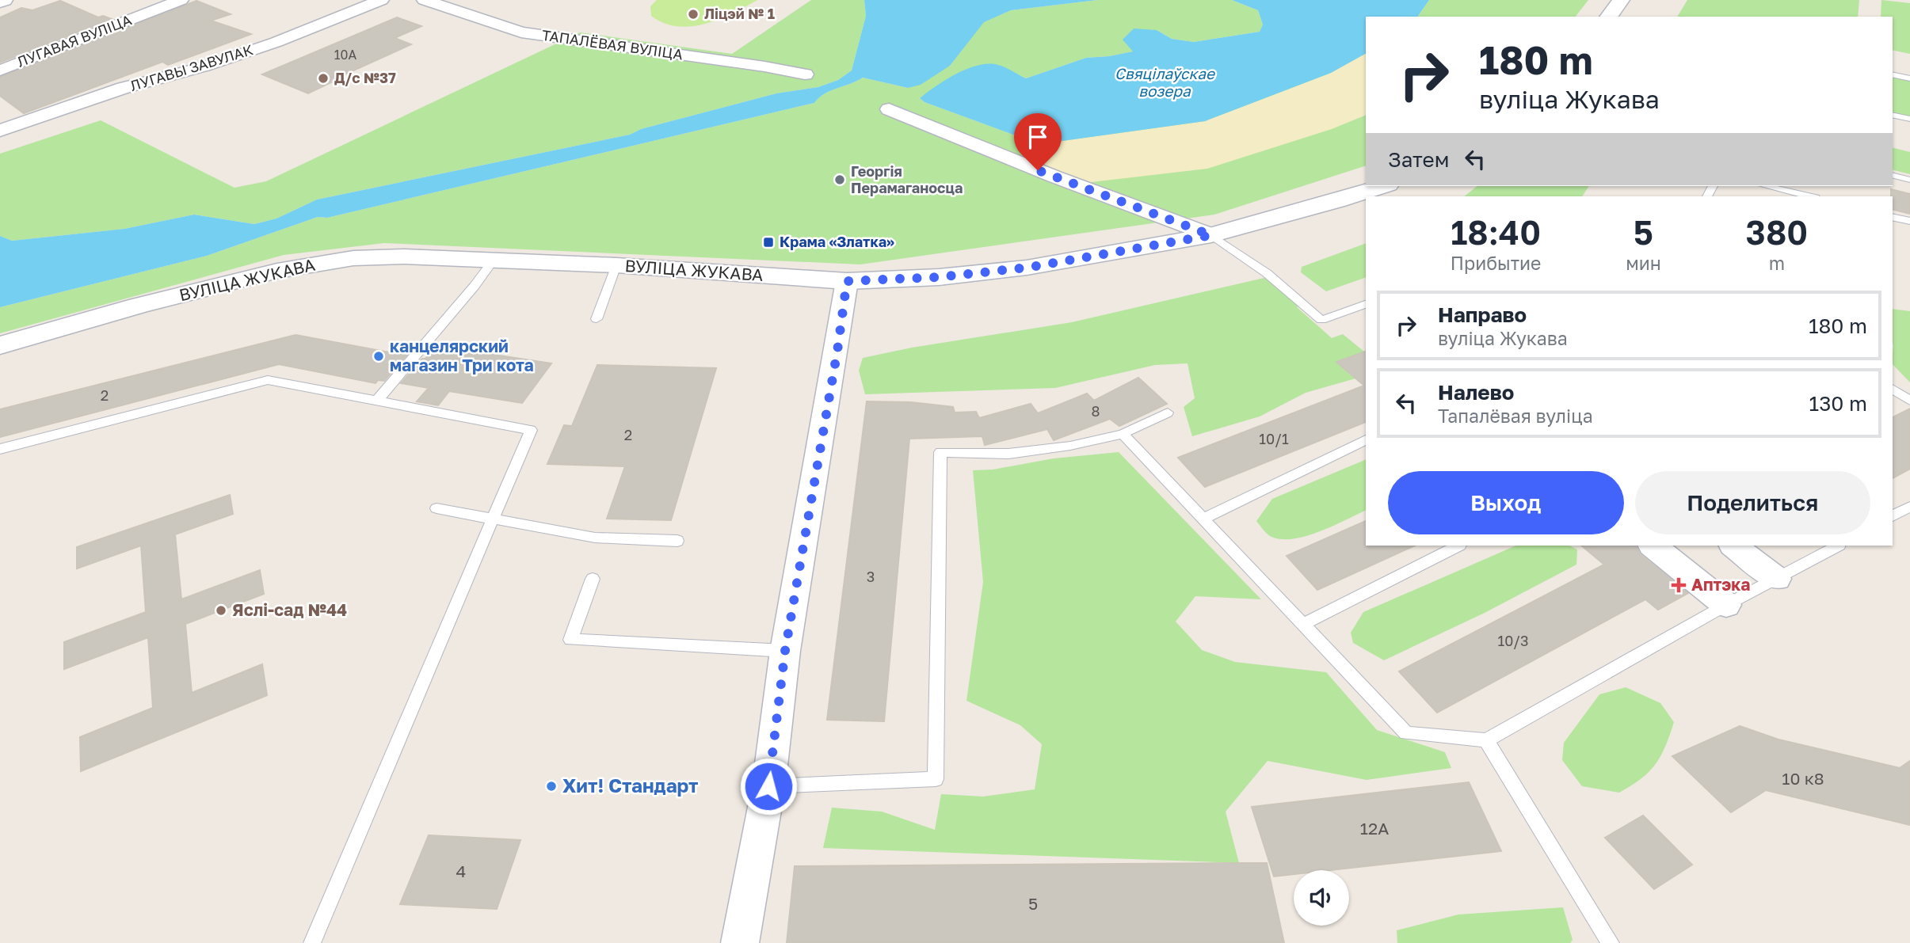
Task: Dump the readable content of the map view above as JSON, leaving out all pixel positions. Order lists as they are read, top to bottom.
{
  "streets": {
    "street": [
      "ЛУГАВАЯ ВУЛІЦА",
      "ТАПАЛЁВАЯ ВУЛІЦА",
      "ЛУГАВЫ ЗАВУЛАК",
      "ВУЛІЦА ЖУКАВА"
    ]
  },
  "water": ["Свяцілаўскае возера"],
  "places": {
    "other": [
      "Ліцэй № 1",
      "Д/с №37",
      "Георгія Перамаганосца",
      "канцелярский магазин Три кота",
      "Яслі-сад №44",
      "Хит! Стандарт"
    ],
    "transit": ["Крама «Златка»"],
    "health": ["Аптэка"]
  },
  "house_numbers": [
    "10А",
    "2",
    "8",
    "2",
    "10/1",
    "3",
    "10/3",
    "10 к8",
    "12А",
    "4",
    "5"
  ],
  "page": {
    "turn": ["180 m", "вуліца Жукава"],
    "then": "Затем",
    "eta": [
      "18:40",
      "Прибытие",
      "5",
      "мин",
      "380",
      "m"
    ],
    "list": [
      {
        "name": "Направо",
        "note": "вуліца Жукава",
        "value": "180 m"
      },
      {
        "name": "Налево",
        "note": "Тапалёвая вуліца",
        "value": "130 m"
      }
    ],
    "buttons": ["Выход", "Поделиться"]
  }
}
